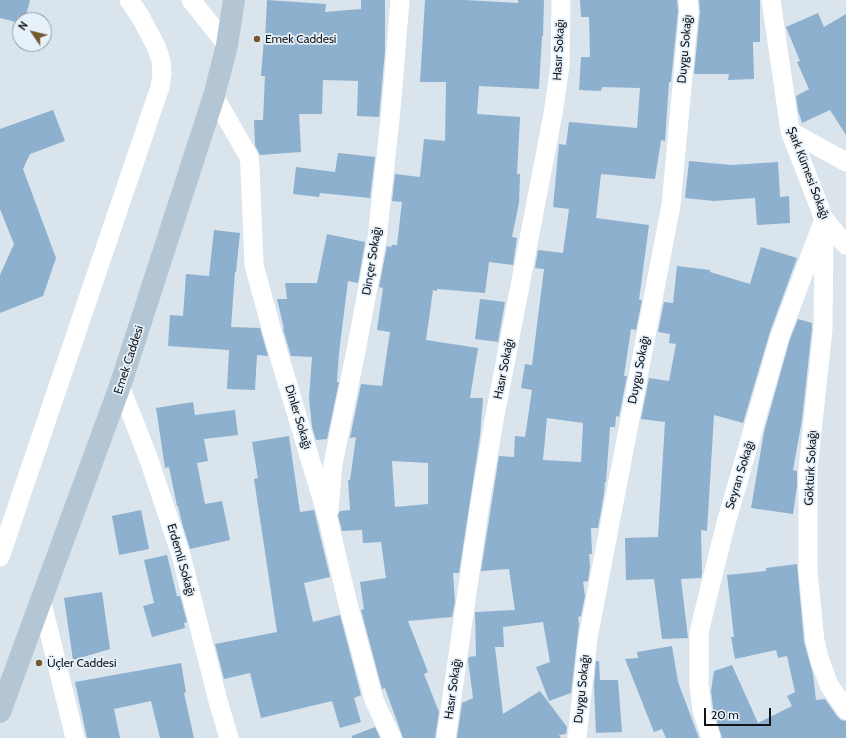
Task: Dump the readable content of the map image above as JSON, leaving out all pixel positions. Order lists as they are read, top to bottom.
{
  "streets": {
    "street": [
      "Duygu Sokağı",
      "Hasır Sokağı",
      "Şark Kümesi Sokağı",
      "Dinçer Sokağı",
      "Emek Caddesi",
      "Dinler Sokağı",
      "Göktürk Sokağı",
      "Seyran Sokağı",
      "Erdemli Sokağı"
    ]
  },
  "crossings": [
    ["Şark Kümesi Sokağı", "Göktürk Sokağı"],
    ["Şark Kümesi Sokağı", "Seyran Sokağı"],
    ["Dinçer Sokağı", "Dinler Sokağı"],
    ["Emek Caddesi", "Dinler Sokağı"],
    ["Emek Caddesi", "Erdemli Sokağı"],
    ["Göktürk Sokağı", "Seyran Sokağı"]
  ],
  "places": ["Emek Caddesi", "Üçler Caddesi"],
  "scale_bar": "20 m",
  "north": "top left"
}
